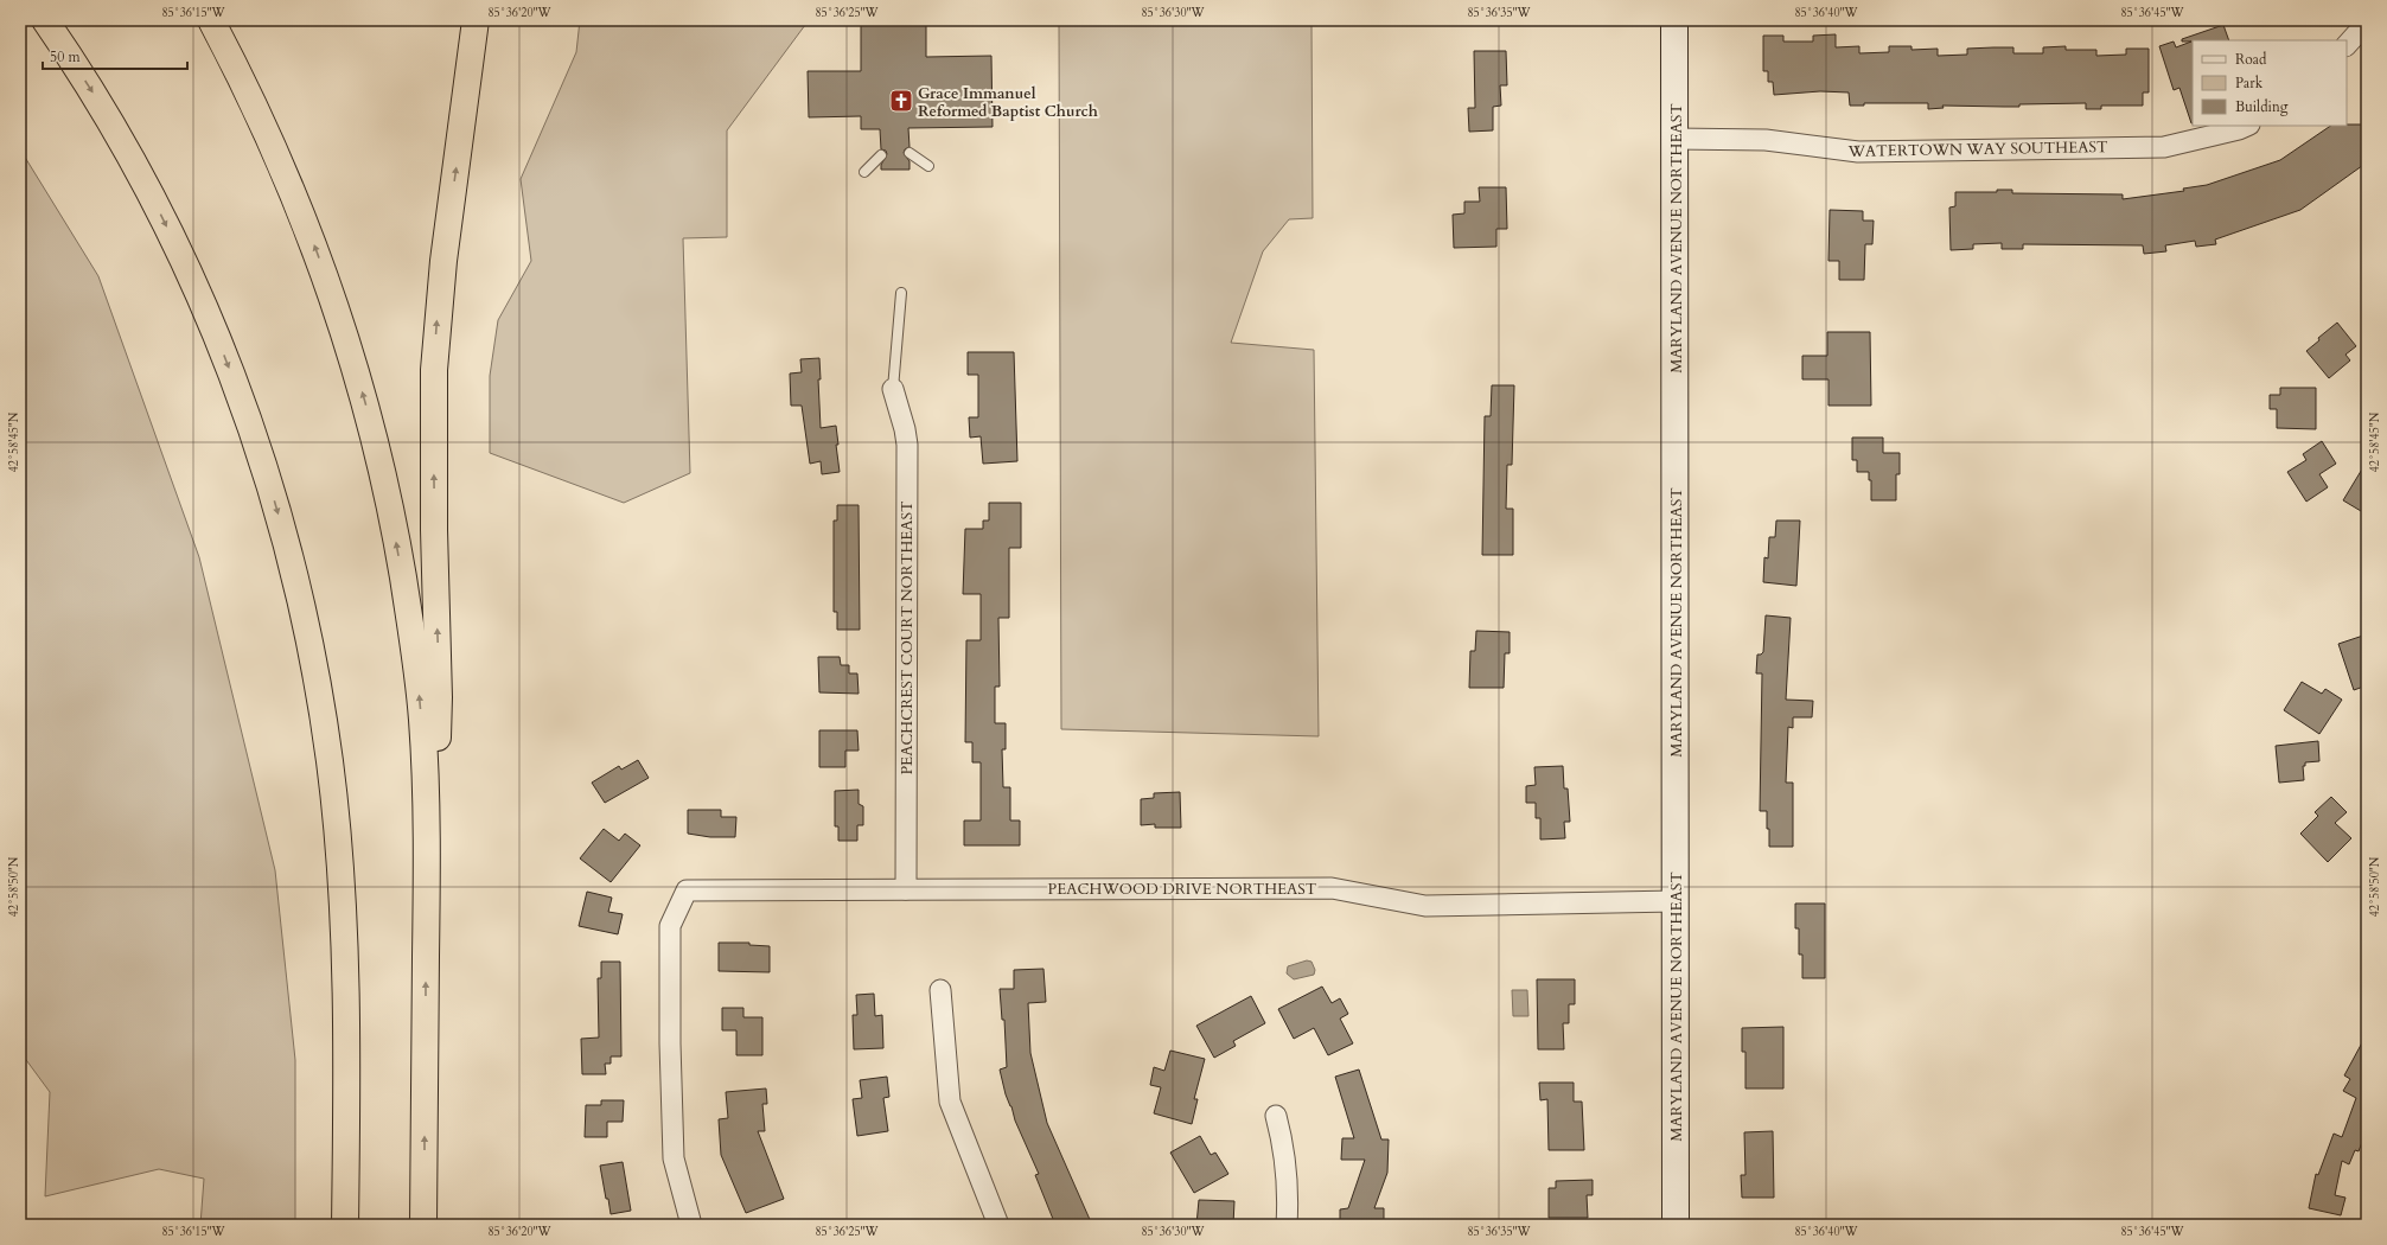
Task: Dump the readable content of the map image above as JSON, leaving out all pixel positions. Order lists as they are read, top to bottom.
{
  "streets": {
    "street": [
      "WATERTOWN WAY SOUTHEAST",
      "MARYLAND AVENUE NORTHEAST",
      "PEACHCREST COURT NORTHEAST",
      "PEACHWOOD DRIVE NORTHEAST"
    ]
  },
  "crossings": [
    ["WATERTOWN WAY SOUTHEAST", "MARYLAND AVENUE NORTHEAST"],
    ["MARYLAND AVENUE NORTHEAST", "PEACHWOOD DRIVE NORTHEAST"],
    ["PEACHCREST COURT NORTHEAST", "PEACHWOOD DRIVE NORTHEAST"]
  ],
  "places": {
    "church": ["Grace Immanuel Reformed Baptist Church"]
  },
  "legend": ["Road", "Park", "Building"],
  "scale_bar": "50 m",
  "coordinates": [
    "85°36'15\"W",
    "85°36'20\"W",
    "85°36'25\"W",
    "85°36'30\"W",
    "85°36'35\"W",
    "85°36'40\"W",
    "85°36'45\"W",
    "42°58'45\"N",
    "42°58'50\"N"
  ]
}
